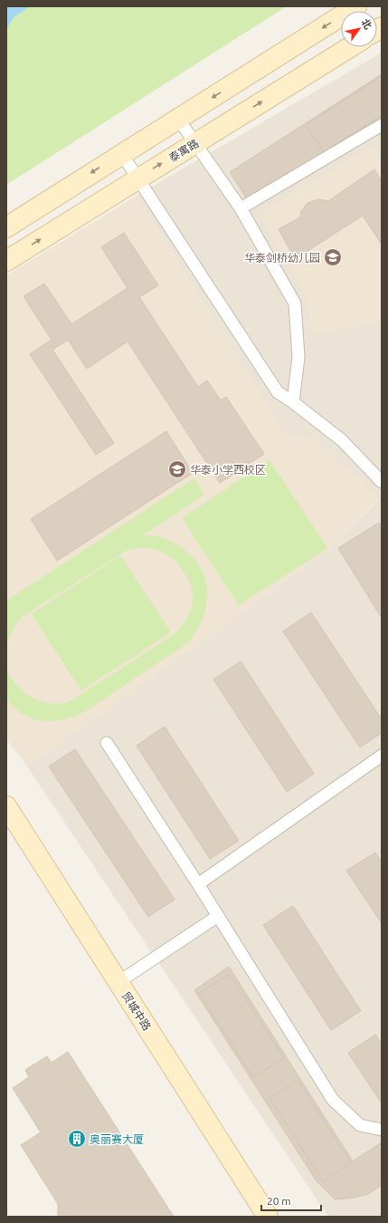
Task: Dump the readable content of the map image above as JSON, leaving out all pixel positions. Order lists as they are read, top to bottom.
{
  "streets": {
    "main road": ["泰寓路", "贸城中路"]
  },
  "places": {
    "school or university": ["华泰剑桥幼儿园", "华泰小学西校区"],
    "building": ["奥丽赛大厦"]
  },
  "scale_bar": "20 m",
  "north": "top right"
}
